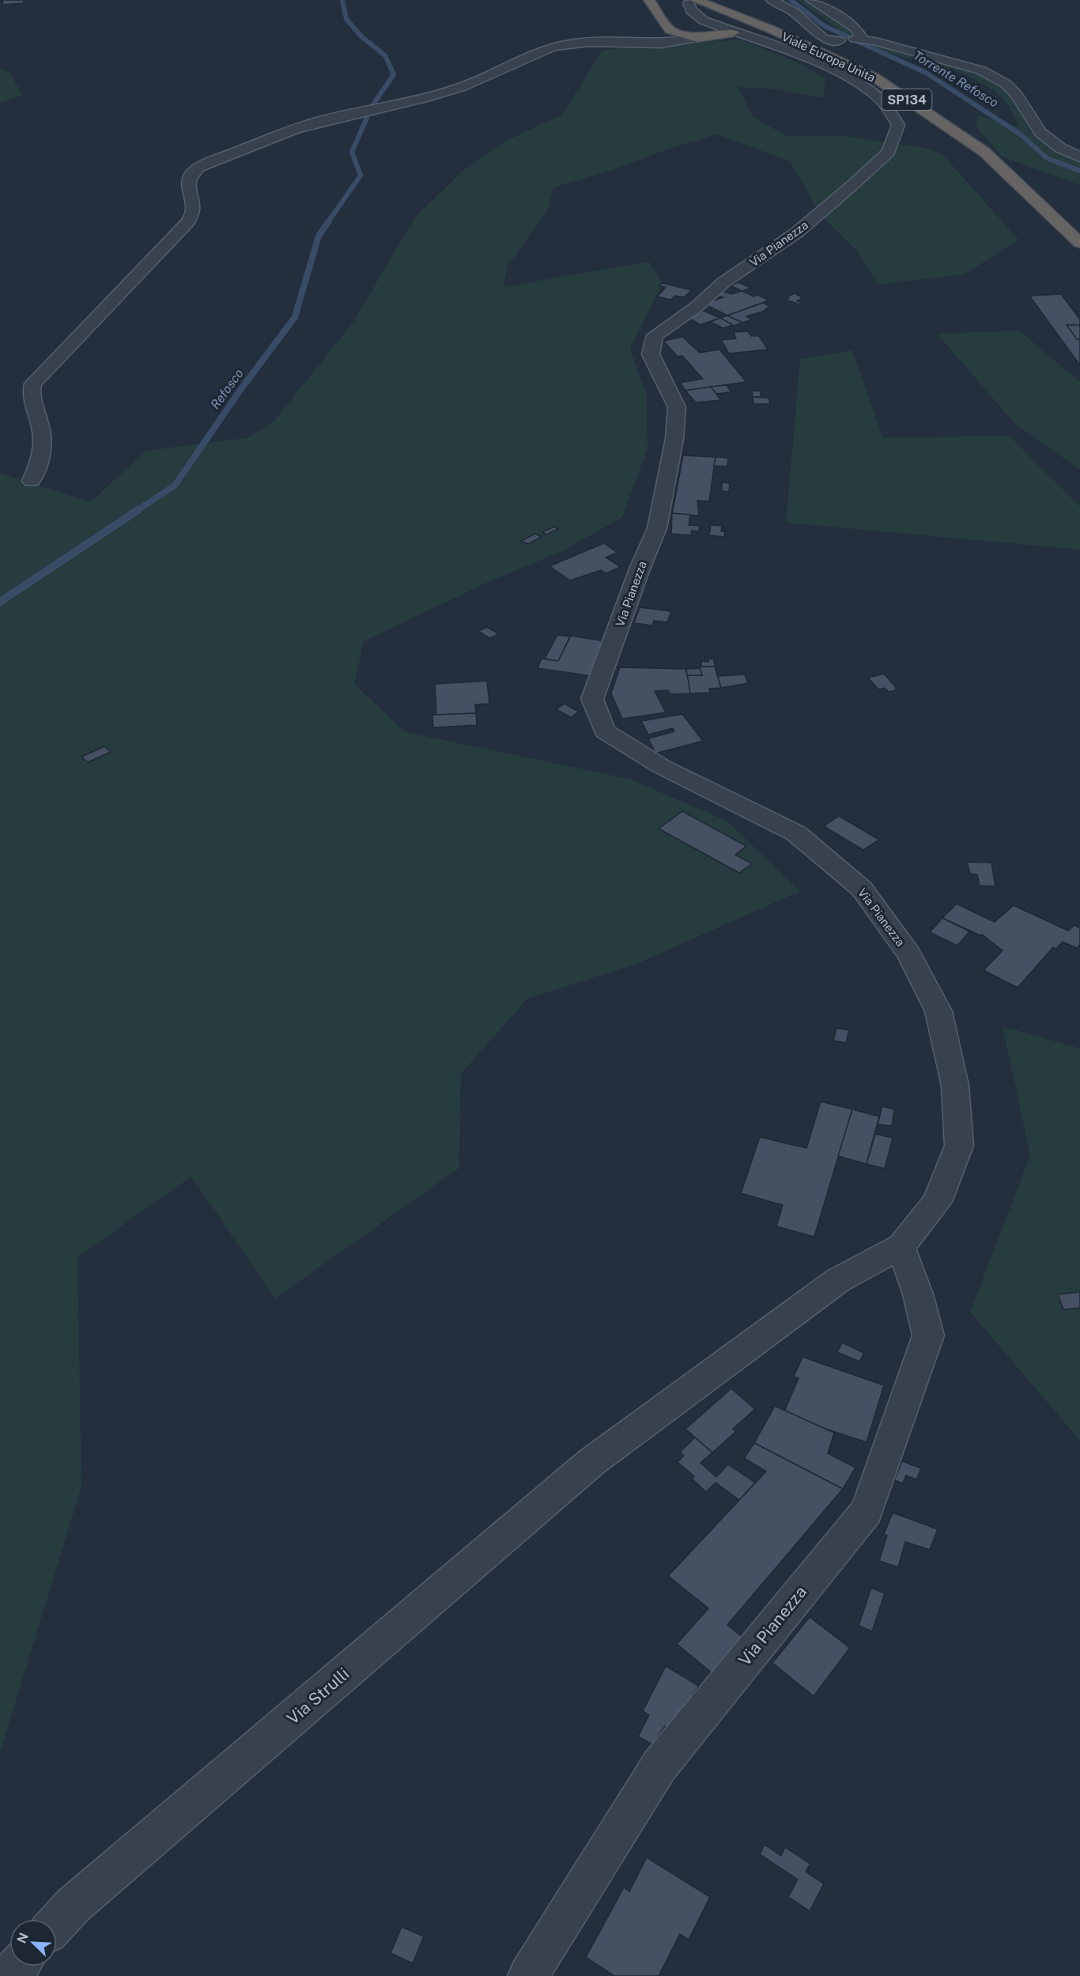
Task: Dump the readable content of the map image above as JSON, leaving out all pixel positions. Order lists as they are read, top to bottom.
{
  "streets": {
    "highway": ["Viale Europa Unita", "SP134"],
    "street": ["Via Pianezza", "Via Strulli"]
  },
  "crossings": [
    ["Viale Europa Unita", "Via Pianezza"],
    ["Via Pianezza", "Via Strulli"]
  ],
  "water": ["Torrente Refosco", "Refosco"],
  "north": "top left"
}
